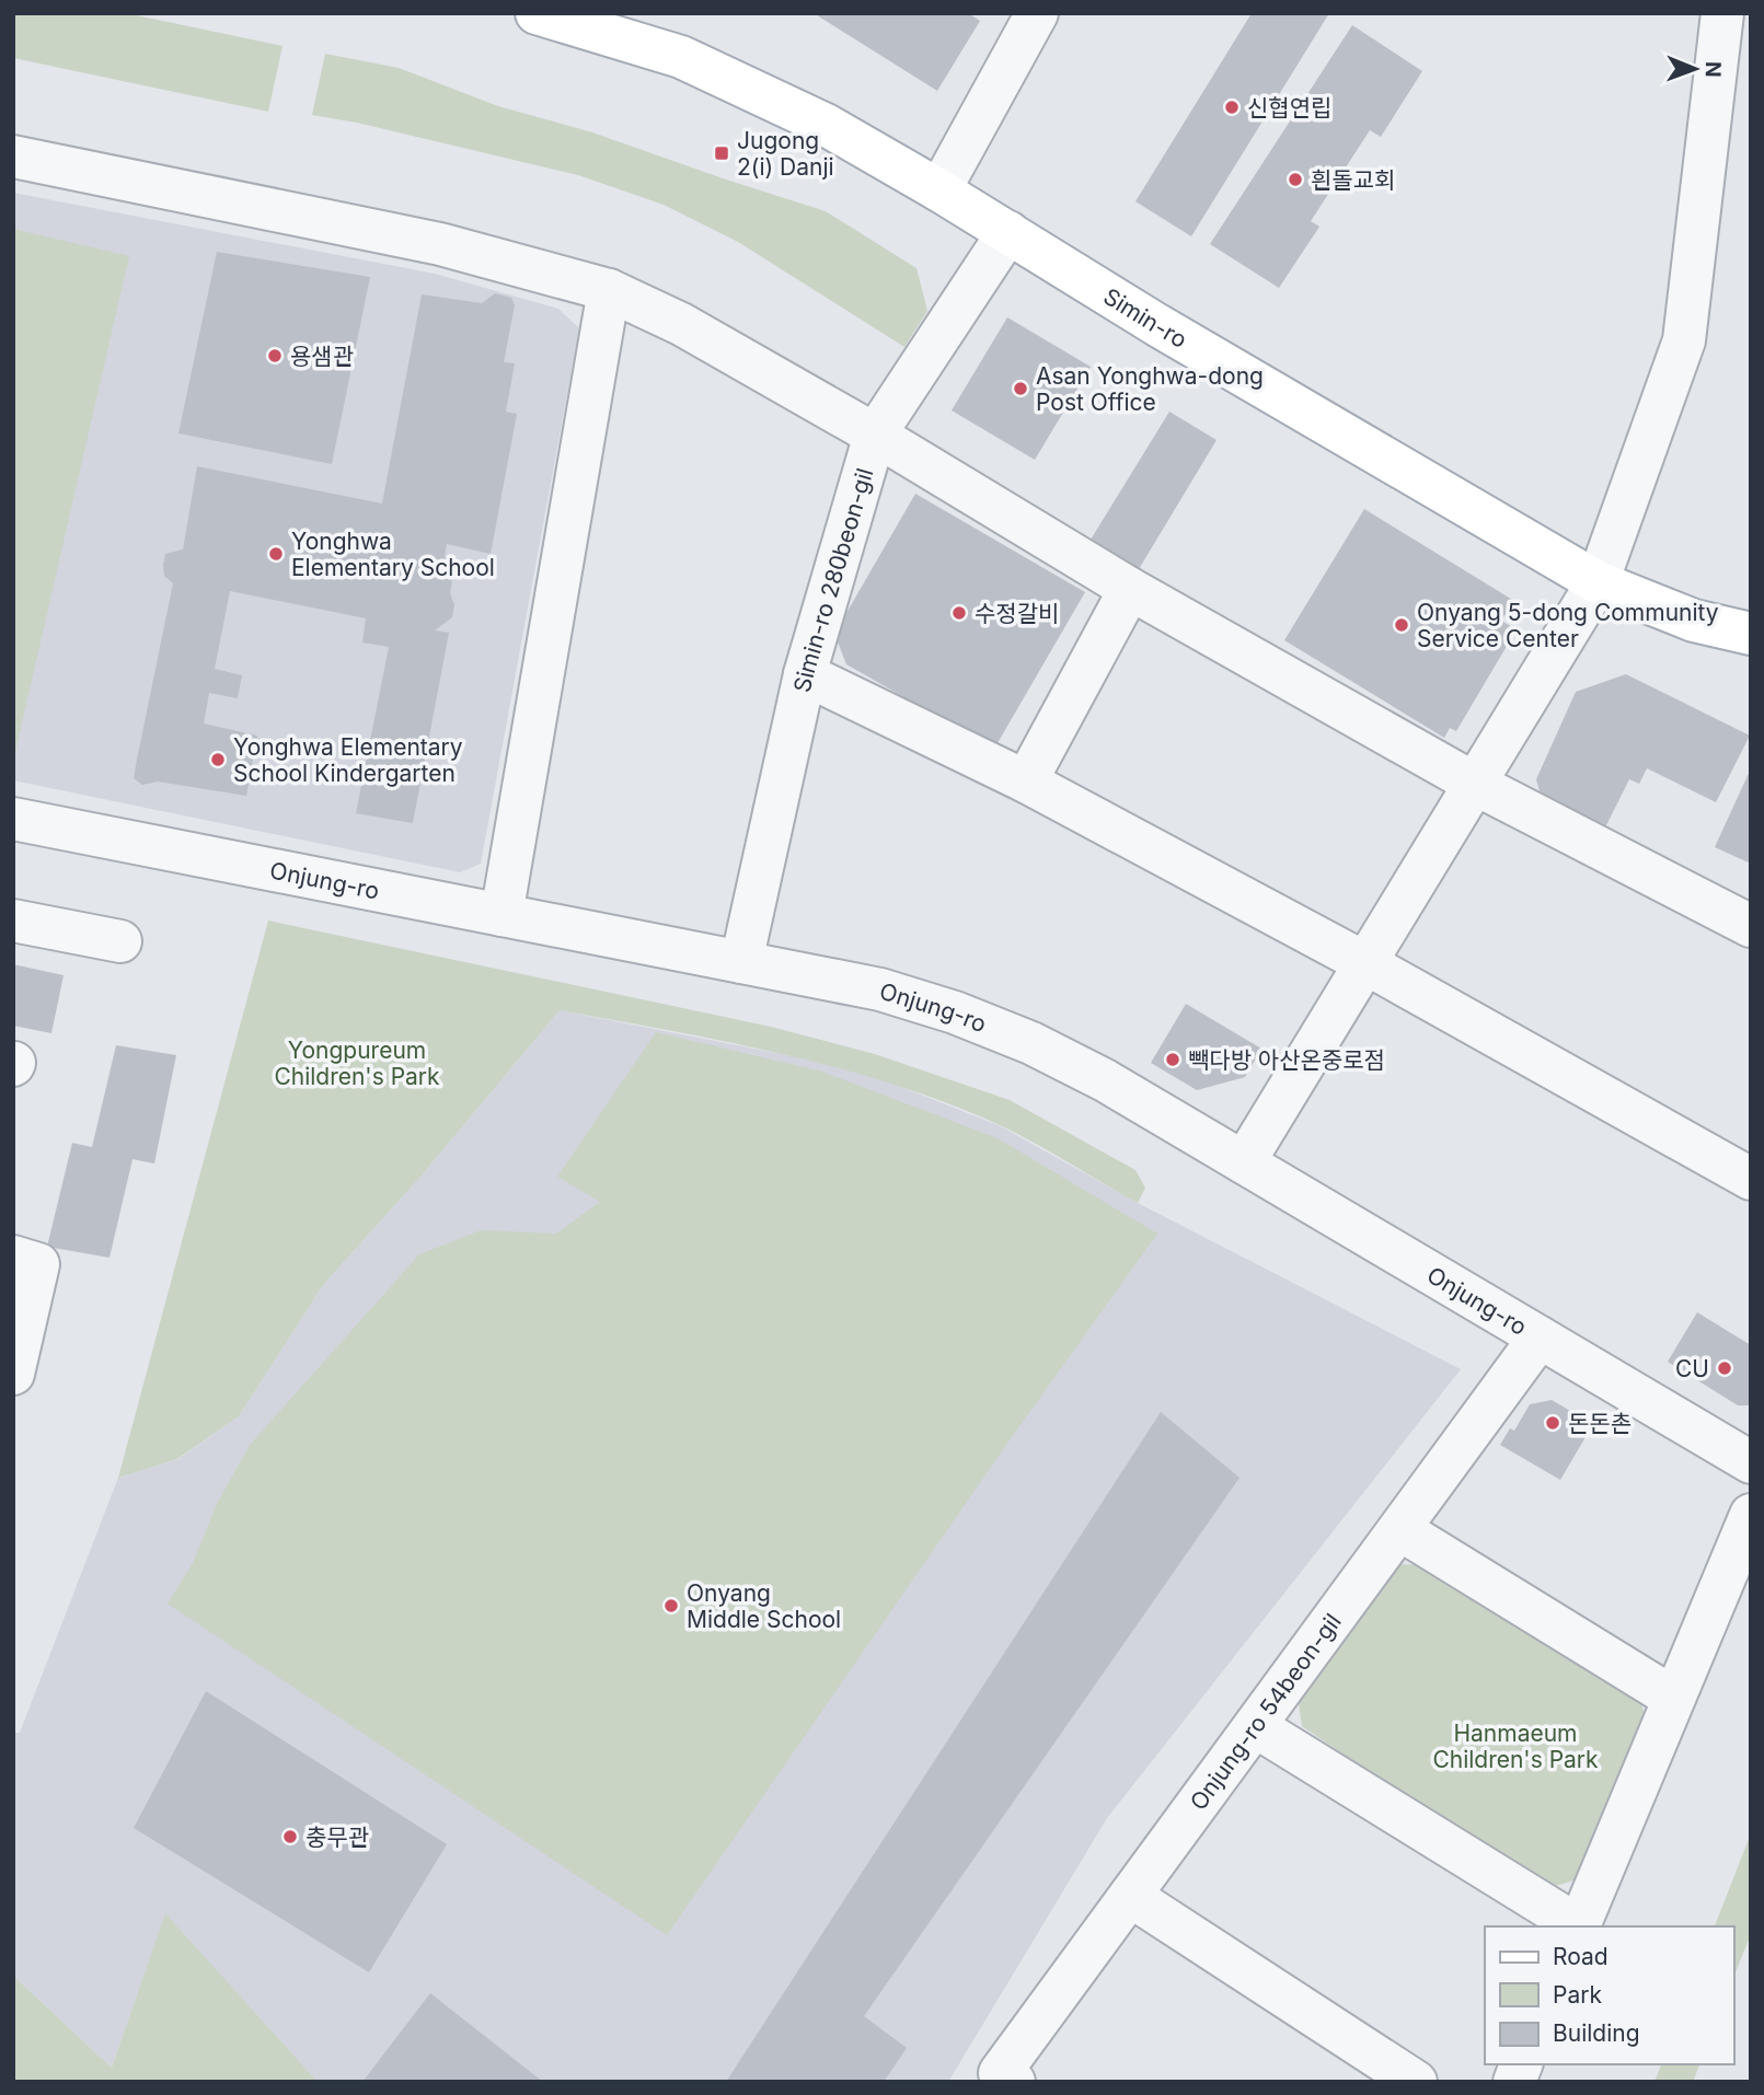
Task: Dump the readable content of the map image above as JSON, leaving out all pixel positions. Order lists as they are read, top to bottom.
{
  "streets": {
    "main road": ["Simin-ro"],
    "street": ["Simin-ro 280beon-gil", "Onjung-ro", "Onjung-ro 54beon-gil"]
  },
  "crossings": [
    ["Simin-ro", "Simin-ro 280beon-gil"],
    ["Simin-ro 280beon-gil", "Onjung-ro"],
    ["Onjung-ro", "Onjung-ro 54beon-gil"]
  ],
  "parks": ["Yongpureum Children's Park", "Hanmaeum Children's Park"],
  "places": {
    "other": [
      "신협연립",
      "흰돌교회",
      "용샘관",
      "Asan Yonghwa-dong Post Office",
      "Yonghwa Elementary School",
      "수정갈비",
      "Onyang 5-dong Community Service Center",
      "Yonghwa Elementary School Kindergarten",
      "빽다방 아산온중로점",
      "CU",
      "돈돈촌",
      "Onyang Middle School",
      "충무관"
    ],
    "transit": ["Jugong 2(i) Danji"]
  },
  "legend": ["Road", "Park", "Building"],
  "north": "right"
}
